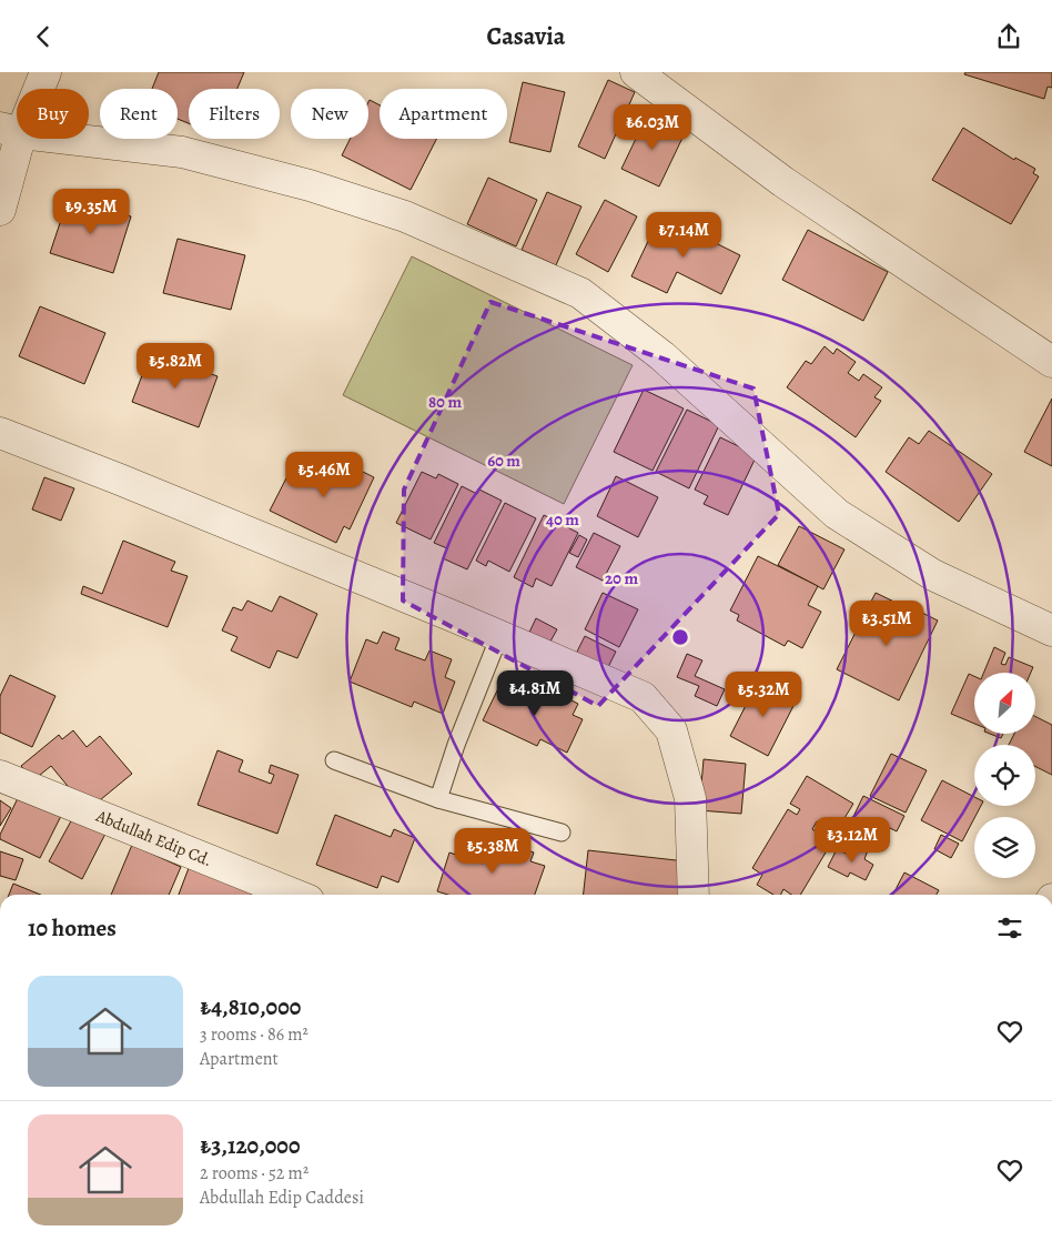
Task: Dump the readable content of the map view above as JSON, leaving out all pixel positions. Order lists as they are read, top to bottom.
{
  "streets": {
    "street": ["Abdullah Edip Cd."]
  },
  "north": "top right",
  "page": {
    "header": "Casavia",
    "chip": [
      "Buy",
      "Rent",
      "Filters",
      "New",
      "Apartment"
    ],
    "price": [
      "₺6.03M",
      "₺9.35M",
      "₺7.14M",
      "₺5.82M",
      "₺5.46M",
      "₺3.51M",
      "₺4.81M",
      "₺5.32M",
      "₺3.12M",
      "₺5.38M"
    ],
    "heading": "10 homes",
    "list": [
      {
        "name": "₺4,810,000",
        "note": "3 rooms · 86 m² · Apartment"
      },
      {
        "name": "₺3,120,000",
        "note": "2 rooms · 52 m² · Abdullah Edip Caddesi"
      }
    ]
  },
  "rings": [
    "80 m",
    "60 m",
    "40 m",
    "20 m"
  ]
}
